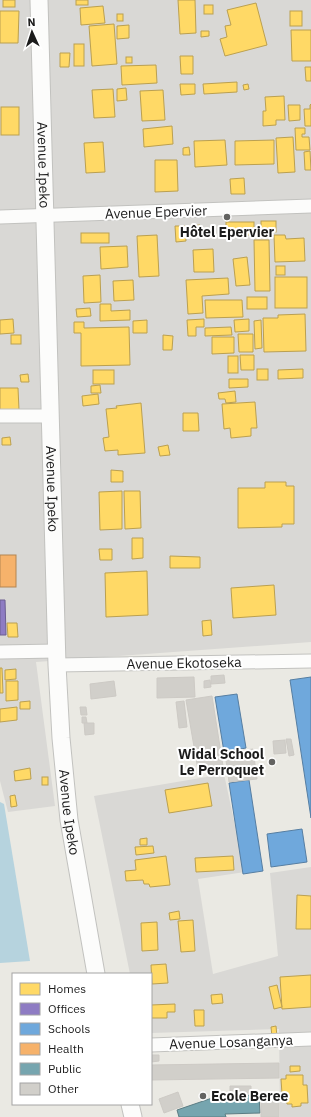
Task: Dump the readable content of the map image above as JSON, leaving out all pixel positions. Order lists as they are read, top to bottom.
{
  "streets": {
    "street": [
      "Avenue Ipeko",
      "Avenue Epervier",
      "Avenue Ekotoseka",
      "Avenue Losanganya"
    ]
  },
  "crossings": [
    ["Avenue Ipeko", "Avenue Epervier"],
    ["Avenue Ipeko", "Avenue Ekotoseka"]
  ],
  "places": ["Hôtel Epervier", "Widal School Le Perroquet", "Ecole Beree"],
  "legend": [
    "Homes",
    "Offices",
    "Schools",
    "Health",
    "Public",
    "Other"
  ],
  "north": "top"
}
